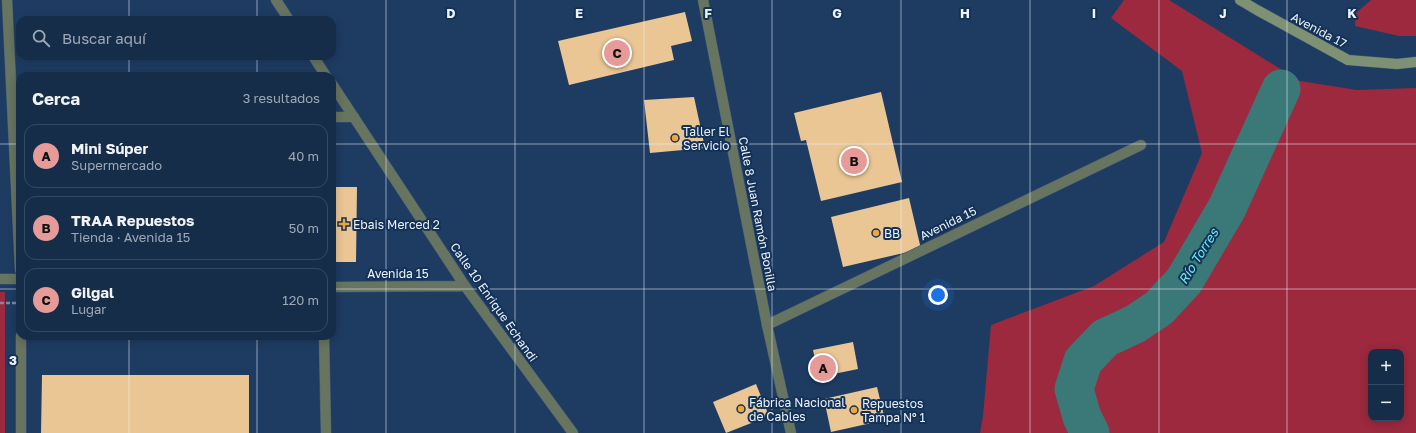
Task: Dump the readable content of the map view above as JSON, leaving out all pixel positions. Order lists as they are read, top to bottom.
{
  "streets": {
    "main road": ["Avenida 17"],
    "street": ["Calle 8 Juan Ramón Bonilla", "Avenida 15", "Calle 10 Enrique Echandi"]
  },
  "crossings": [
    ["Calle 8 Juan Ramón Bonilla", "Avenida 15"],
    ["Avenida 15", "Calle 10 Enrique Echandi"]
  ],
  "water": ["Río Torres"],
  "places": {
    "other": [
      "Taller El Servicio",
      "BB",
      "Fábrica Nacional de Cables",
      "Repuestos Tampa Nº 1"
    ],
    "health": ["Ebais Merced 2"]
  },
  "page": {
    "search": "Buscar aquí",
    "pins": ["C", "B", "A"],
    "heading": ["Cerca", "3 resultados"],
    "list": [
      {
        "mark": "A",
        "name": "Mini Súper",
        "note": "Supermercado",
        "value": "40 m"
      },
      {
        "mark": "B",
        "name": "TRAA Repuestos",
        "note": "Tienda · Avenida 15",
        "value": "50 m"
      },
      {
        "mark": "C",
        "name": "Gilgal",
        "note": "Lugar",
        "value": "120 m"
      }
    ],
    "map_buttons": ["+", "−"]
  },
  "grid": {
    "columns": [
      "D",
      "E",
      "F",
      "G",
      "H",
      "I",
      "J",
      "K"
    ],
    "rows": ["3"]
  }
}
